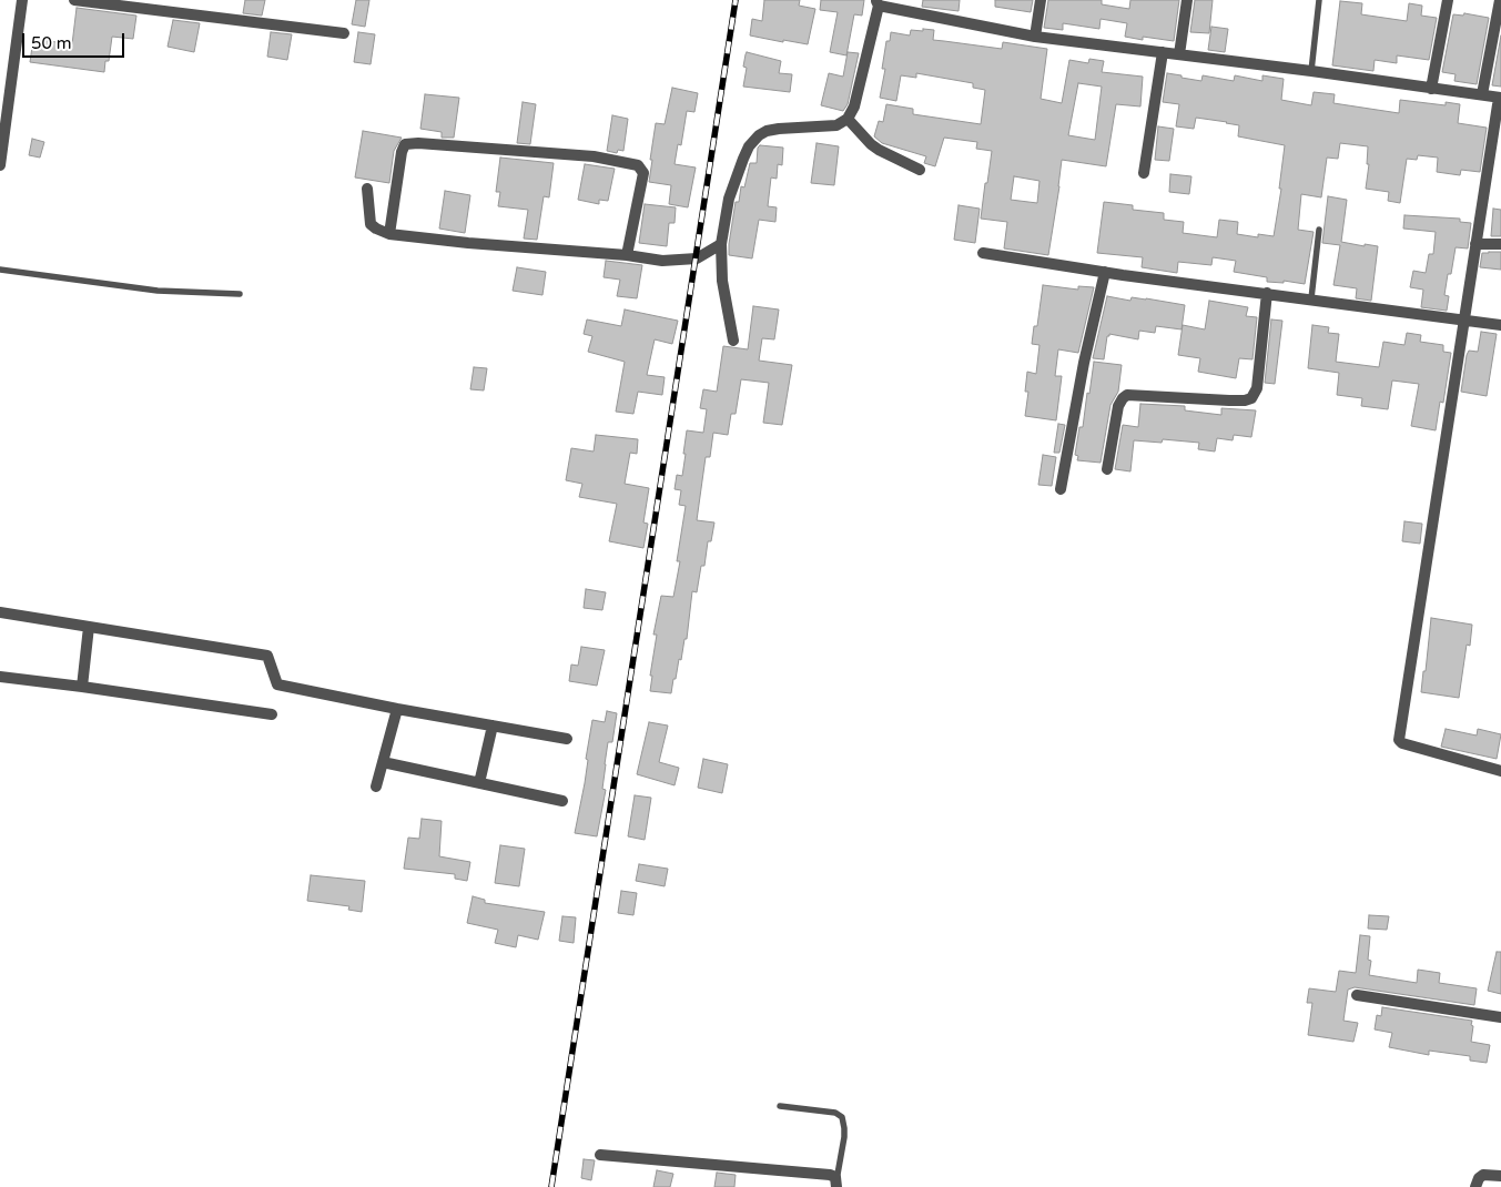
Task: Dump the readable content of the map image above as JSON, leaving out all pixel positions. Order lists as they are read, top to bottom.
{
  "scale_bar": "50 m"
}
